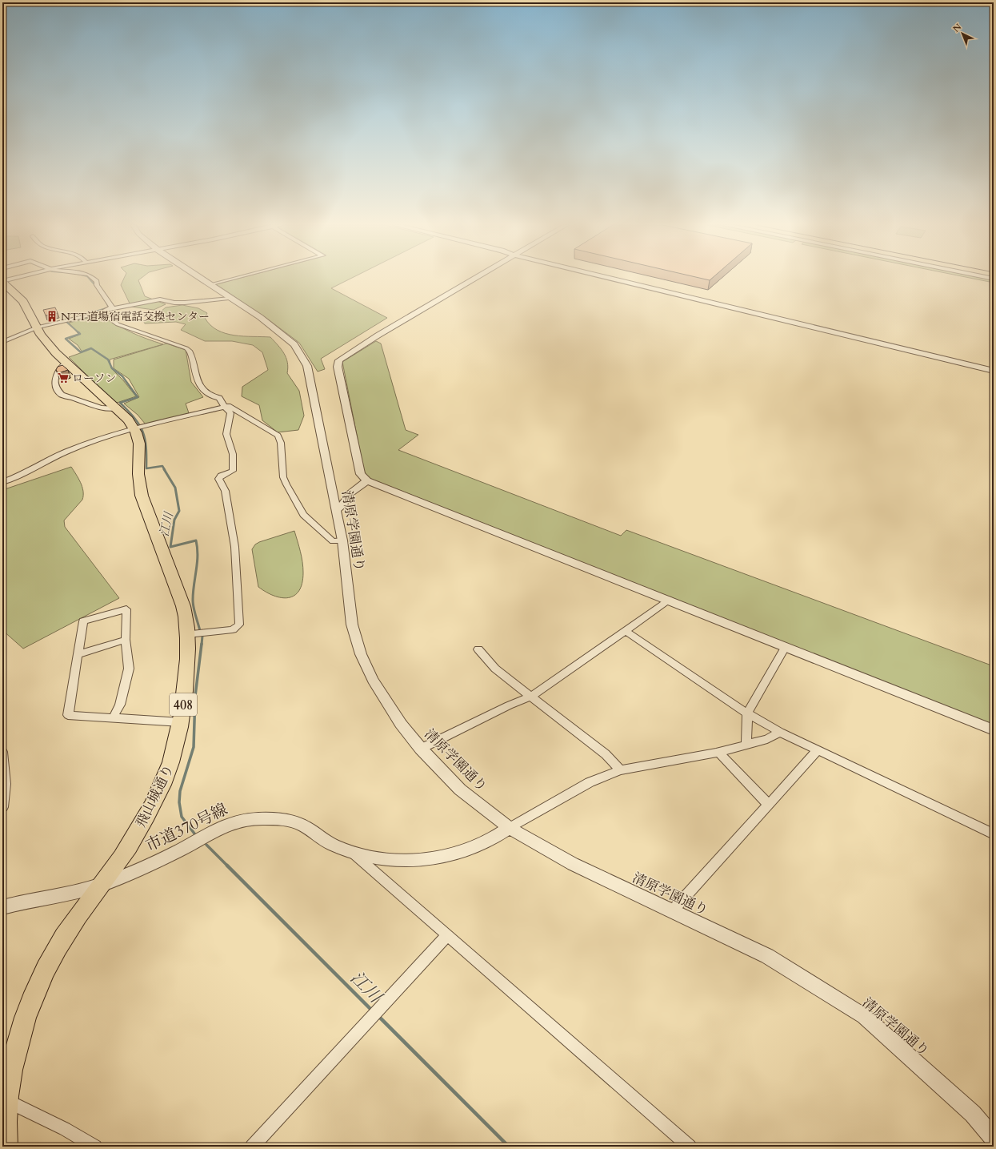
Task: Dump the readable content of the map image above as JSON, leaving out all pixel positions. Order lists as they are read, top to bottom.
{
  "streets": {
    "highway": ["408", "飛山城通り"],
    "street": ["清原学園通り", "市道370号線"]
  },
  "crossings": [
    ["清原学園通り", "市道370号線"],
    ["飛山城通り", "市道370号線"]
  ],
  "water": ["江川"],
  "places": {
    "building": ["NTT道場宿電話交換センター"],
    "supermarket": ["ローソン"]
  },
  "north": "top left"
}
